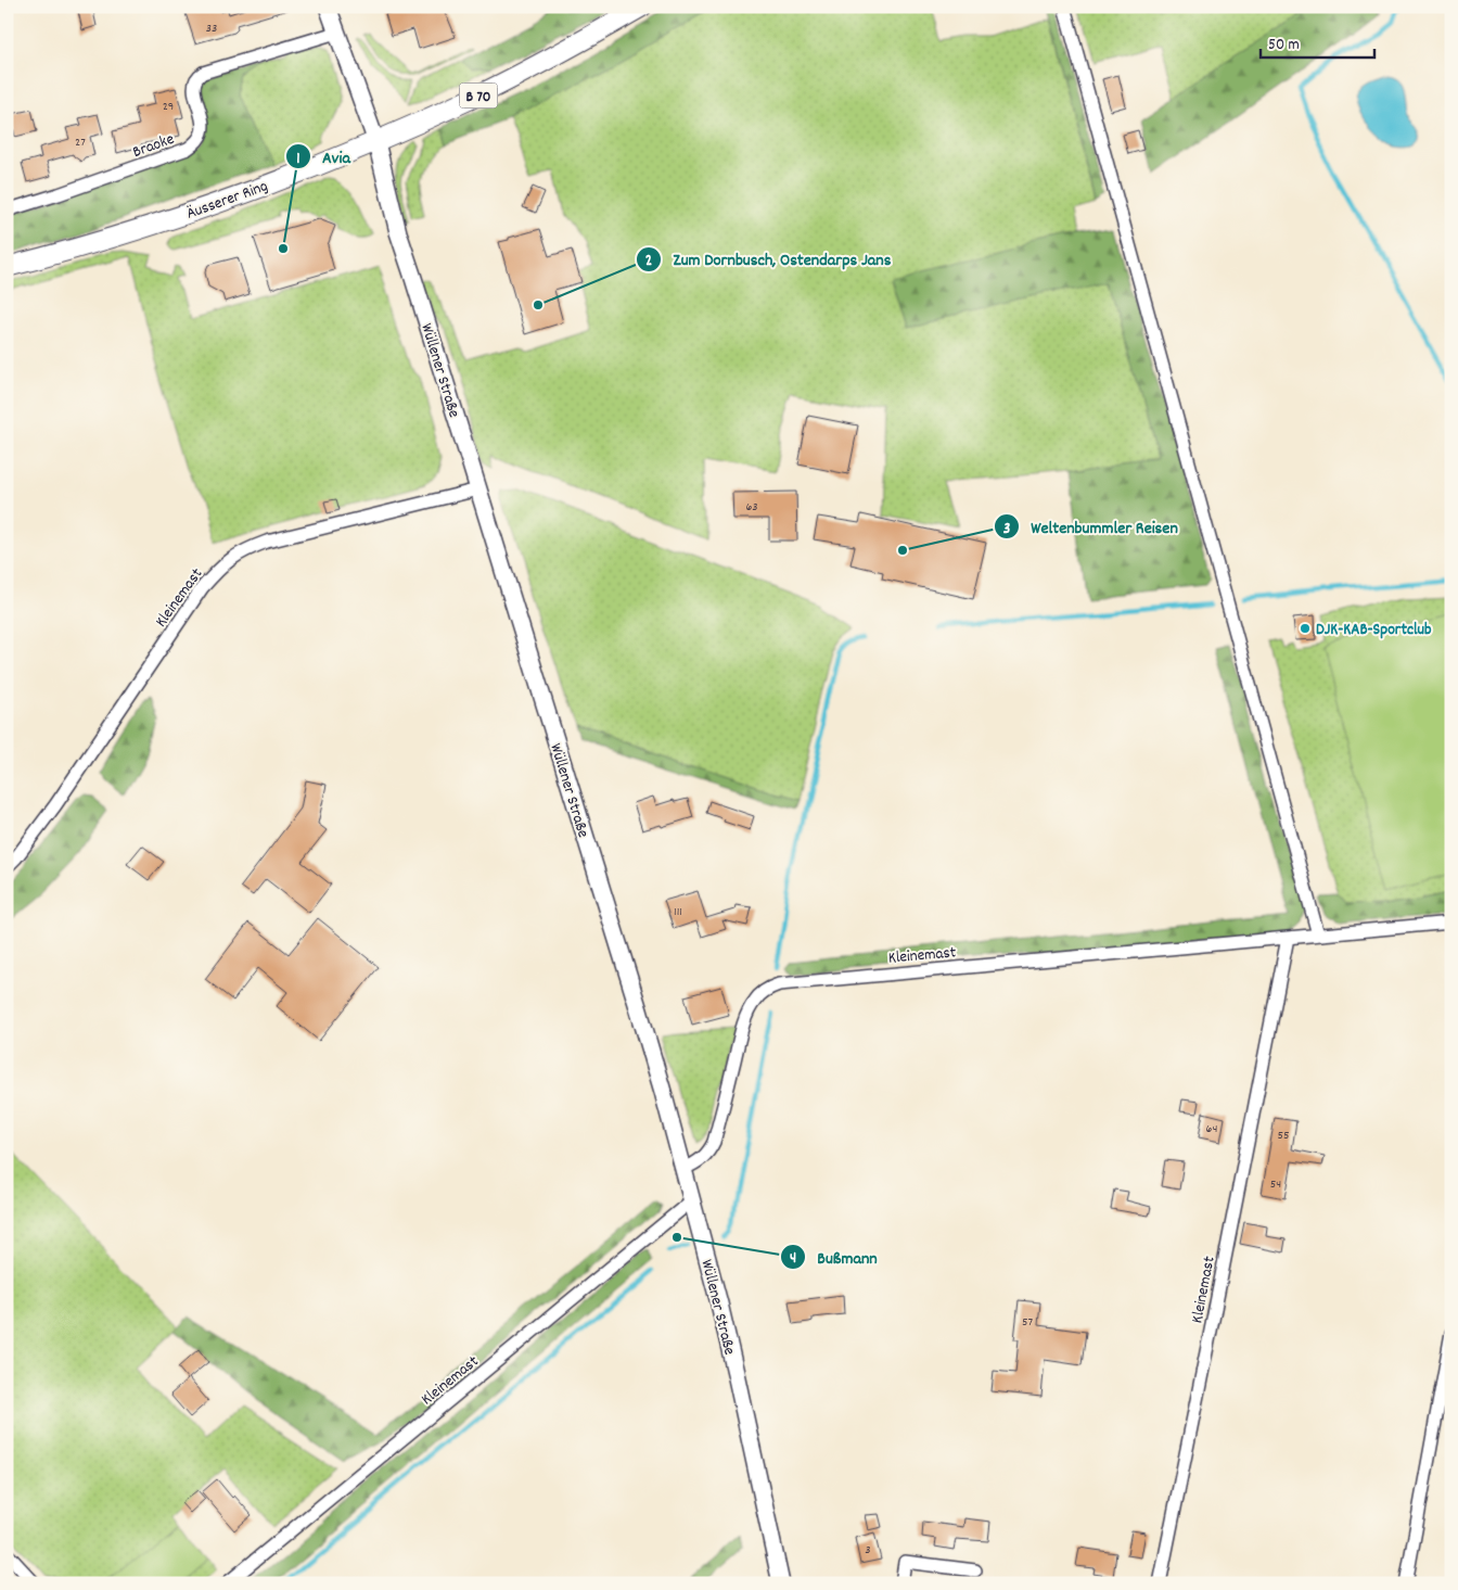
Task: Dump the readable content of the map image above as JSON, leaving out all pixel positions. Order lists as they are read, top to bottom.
{
  "streets": {
    "main road": ["B 70", "Äusserer Ring", "Wüllener Straße"],
    "street": ["Braoke", "Kleinemast"]
  },
  "crossings": [
    ["Braoke", "Wüllener Straße"],
    ["Äusserer Ring", "Wüllener Straße"],
    ["Wüllener Straße", "Kleinemast"]
  ],
  "places": [
    "Avia",
    "Zum Dornbusch, Ostendarps Jans",
    "Weltenbummler Reisen",
    "DJK-KAB-Sportclub",
    "Bußmann"
  ],
  "house_numbers": [
    "33",
    "29",
    "27",
    "63",
    "111",
    "64",
    "55",
    "54",
    "57",
    "3"
  ],
  "scale_bar": "50 m"
}
